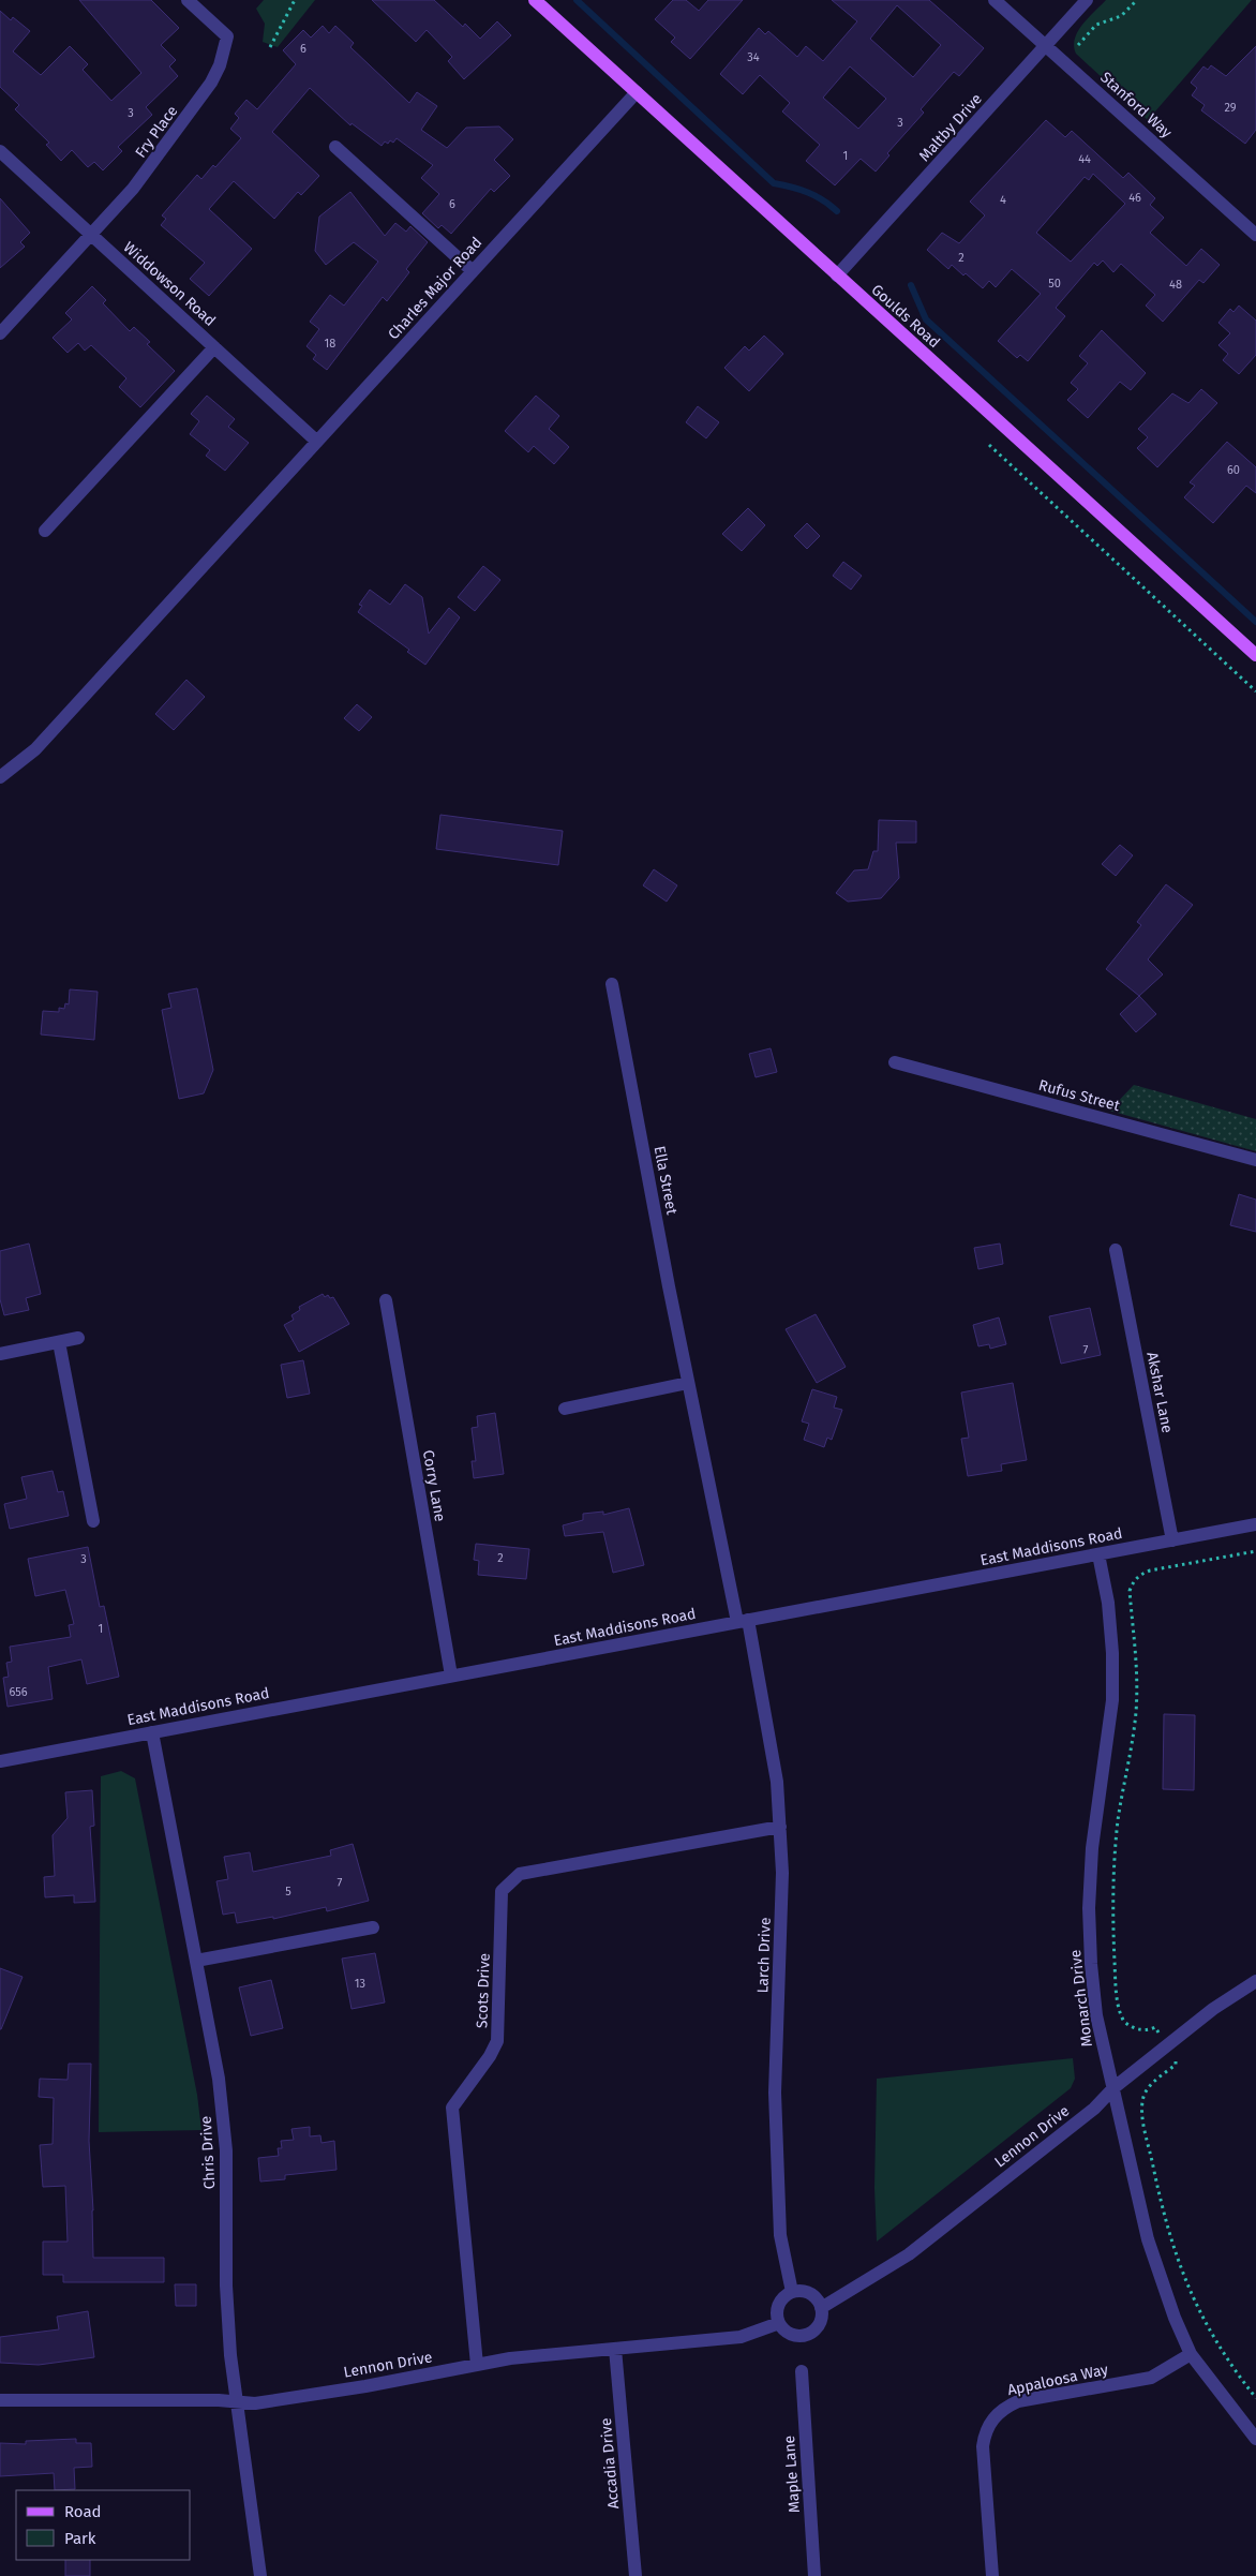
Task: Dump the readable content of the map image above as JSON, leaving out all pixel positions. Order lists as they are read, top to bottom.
{
  "streets": {
    "main road": ["Goulds Road"],
    "street": [
      "Stanford Way",
      "Maltby Drive",
      "Fry Place",
      "Widdowson Road",
      "Charles Major Road",
      "Rufus Street",
      "Ella Street",
      "Akshar Lane",
      "Corry Lane",
      "East Maddisons Road",
      "Larch Drive",
      "Scots Drive",
      "Monarch Drive",
      "Lennon Drive",
      "Chris Drive",
      "Appaloosa Way",
      "Accadia Drive",
      "Maple Lane"
    ]
  },
  "crossings": [
    ["Stanford Way", "Maltby Drive"],
    ["Maltby Drive", "Goulds Road"],
    ["Fry Place", "Widdowson Road"],
    ["Widdowson Road", "Charles Major Road"],
    ["Charles Major Road", "Goulds Road"],
    ["Ella Street", "East Maddisons Road"],
    ["Ella Street", "Larch Drive"],
    ["Akshar Lane", "East Maddisons Road"],
    ["Corry Lane", "East Maddisons Road"],
    ["East Maddisons Road", "Larch Drive"],
    ["East Maddisons Road", "Monarch Drive"],
    ["East Maddisons Road", "Chris Drive"],
    ["Larch Drive", "Scots Drive"],
    ["Larch Drive", "Lennon Drive"],
    ["Scots Drive", "Lennon Drive"],
    ["Monarch Drive", "Lennon Drive"],
    ["Monarch Drive", "Appaloosa Way"],
    ["Lennon Drive", "Chris Drive"],
    ["Lennon Drive", "Accadia Drive"]
  ],
  "house_numbers": [
    "6",
    "34",
    "29",
    "3",
    "3",
    "1",
    "44",
    "46",
    "4",
    "6",
    "2",
    "50",
    "48",
    "18",
    "60",
    "7",
    "2",
    "3",
    "1",
    "656",
    "7",
    "5",
    "13"
  ],
  "legend": ["Road", "Park"]
}
